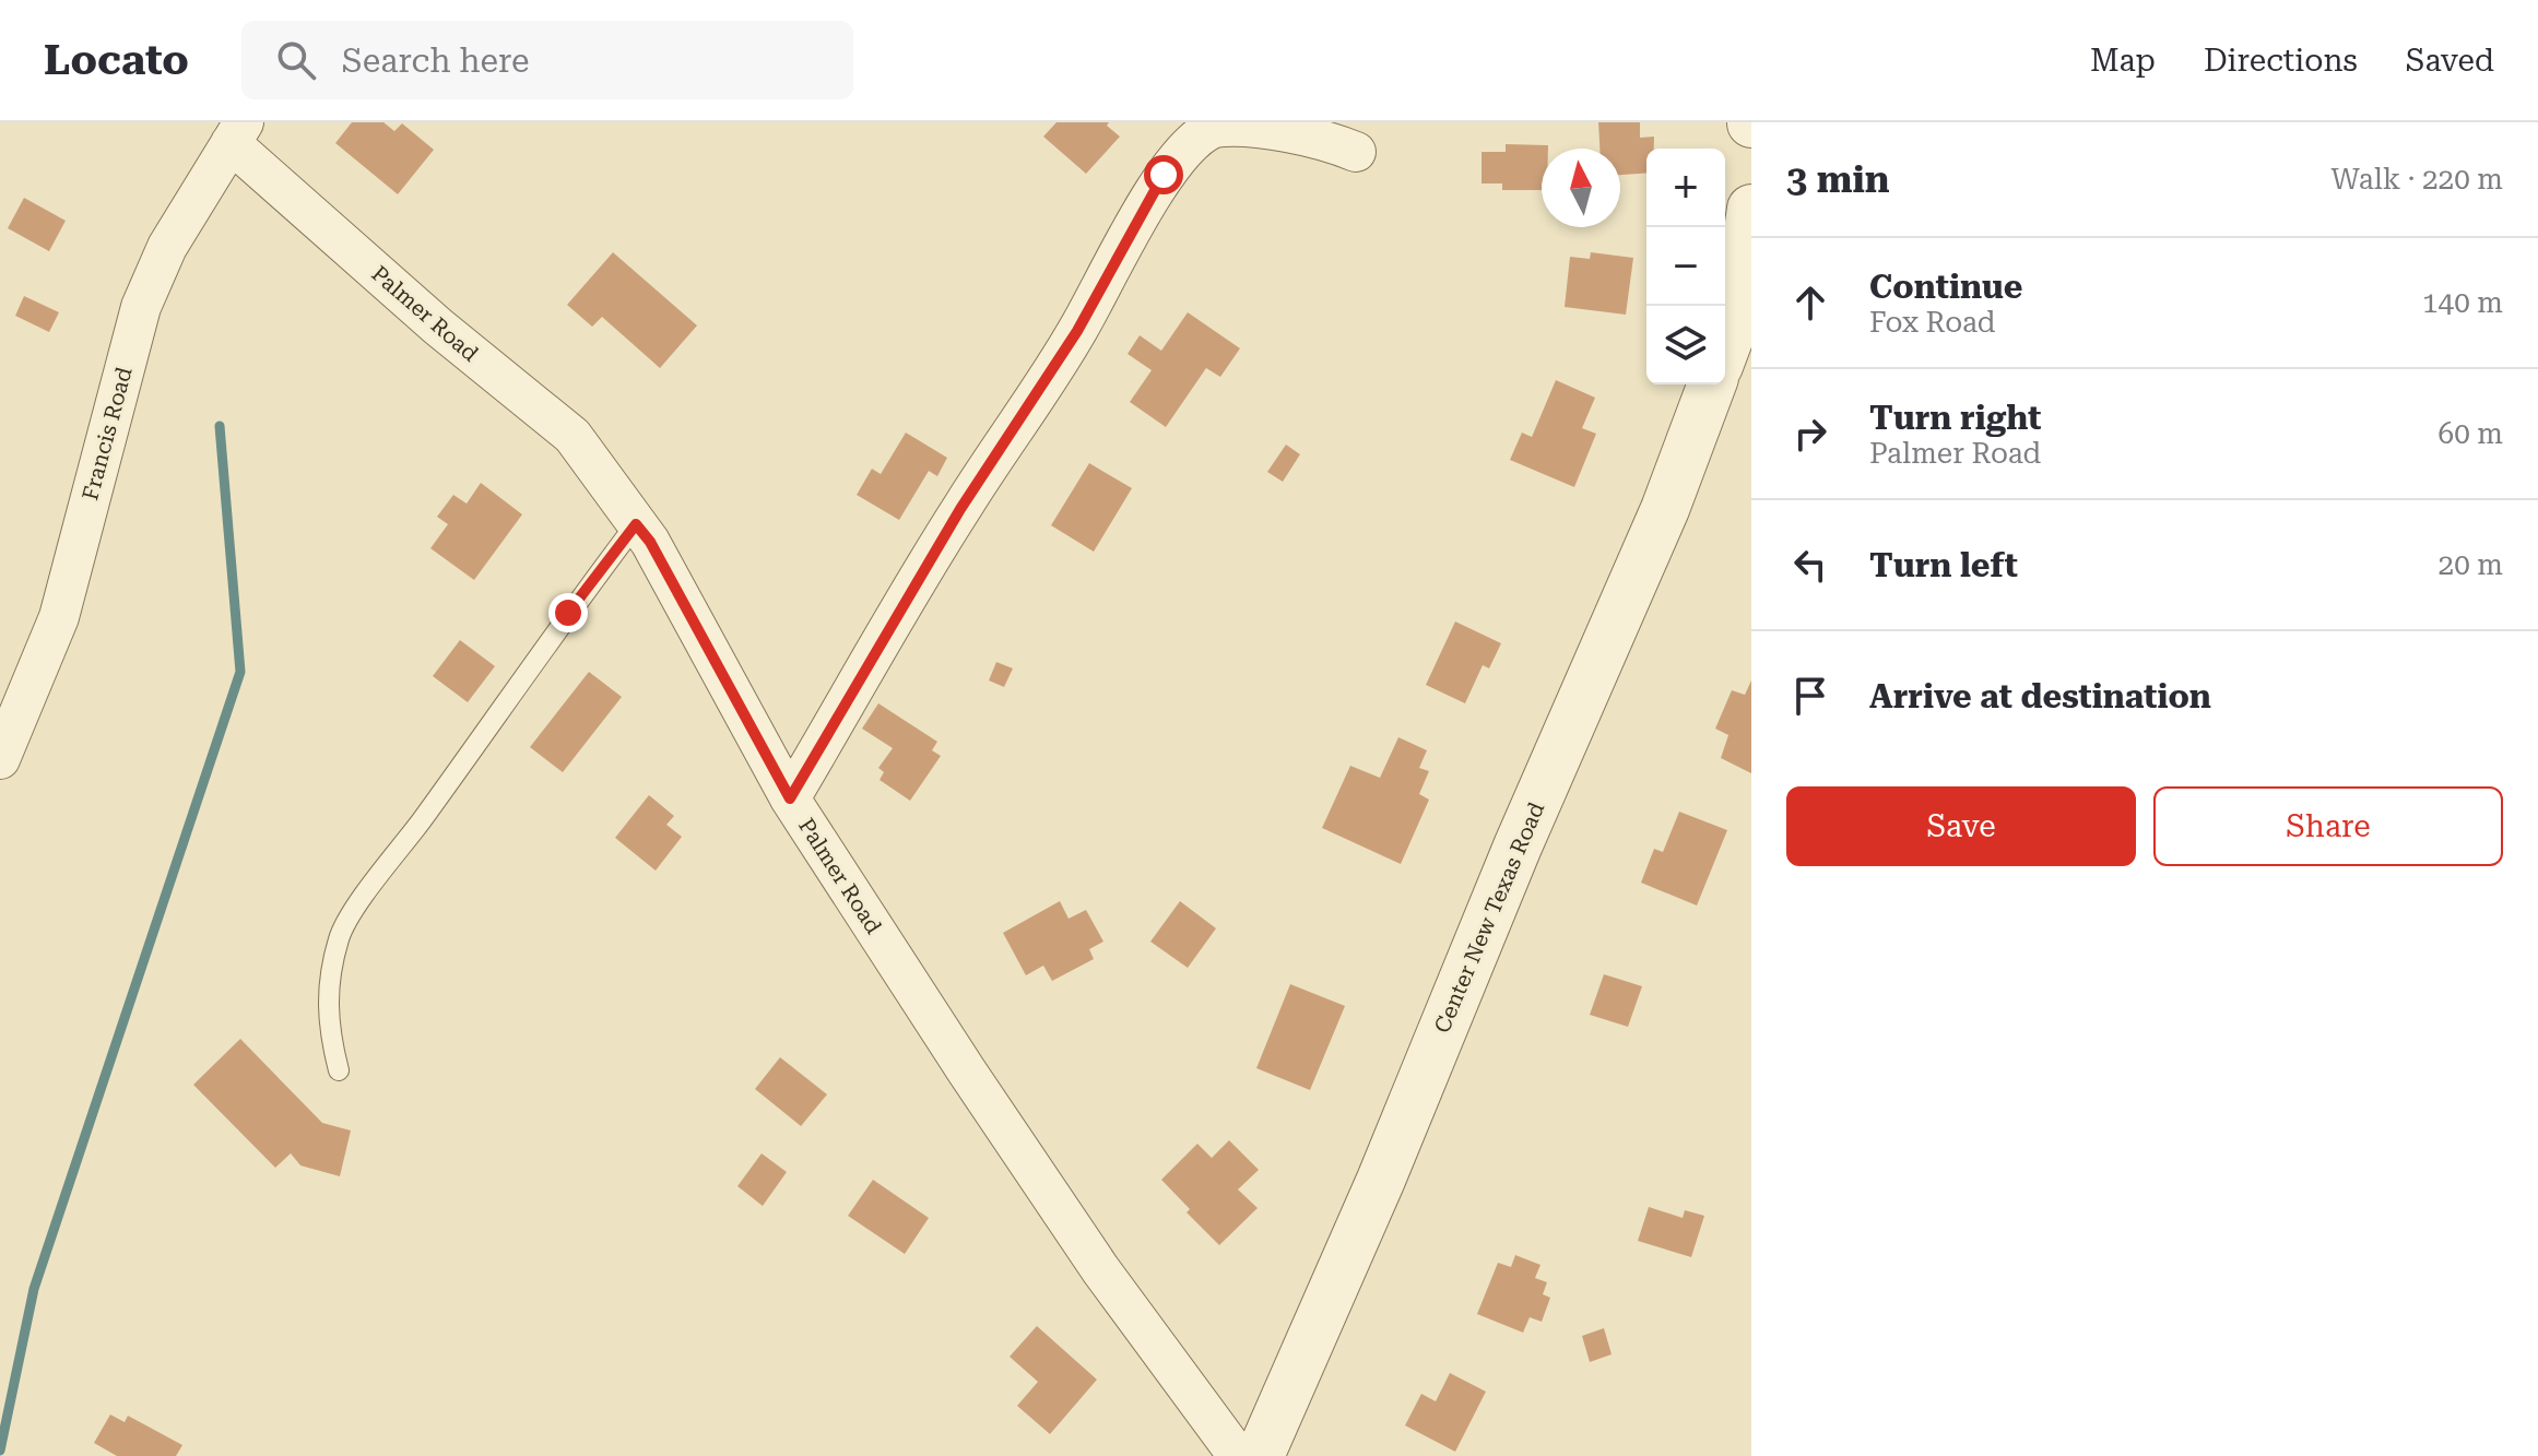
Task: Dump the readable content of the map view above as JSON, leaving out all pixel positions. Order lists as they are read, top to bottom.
{
  "streets": {
    "street": ["Palmer Road", "Francis Road", "Center New Texas Road"]
  },
  "crossings": [
    ["Palmer Road", "Francis Road"]
  ],
  "north": "top",
  "page": {
    "header": "Locato",
    "search": "Search here",
    "nav": ["Map", "Directions", "Saved"],
    "heading": ["3 min", "Walk · 220 m"],
    "map_buttons": ["+", "−"],
    "list": [
      ["Continue", "Fox Road", "140 m"],
      ["Turn right", "Palmer Road", "60 m"],
      ["Turn left", "20 m"],
      "Arrive at destination"
    ],
    "buttons": ["Save", "Share"]
  }
}
